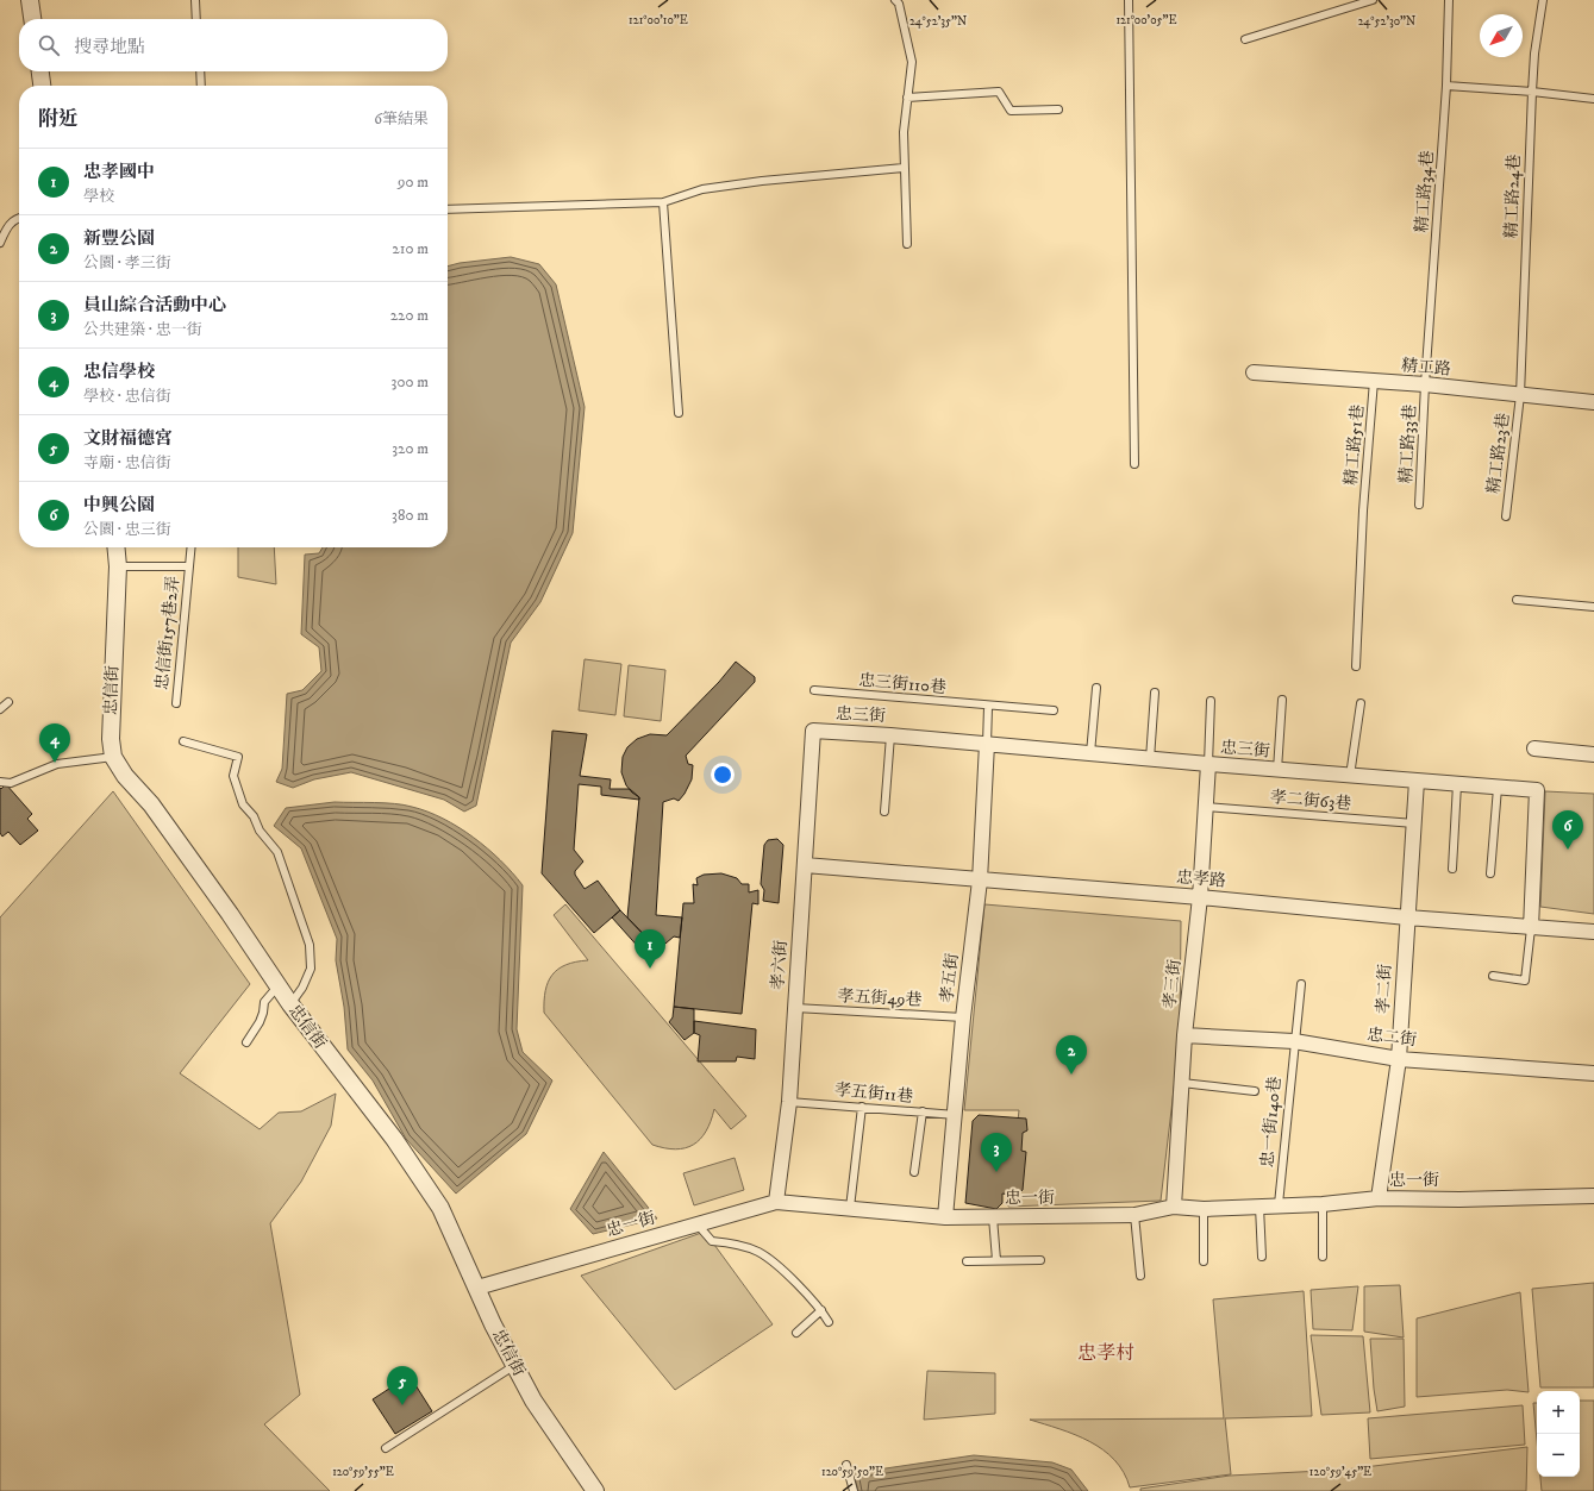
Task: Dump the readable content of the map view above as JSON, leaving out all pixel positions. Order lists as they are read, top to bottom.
{
  "streets": {
    "street": [
      "精工路",
      "忠信街",
      "忠三街",
      "忠孝路",
      "孝六街",
      "孝五街",
      "孝三街",
      "孝二街",
      "忠二街",
      "忠一街"
    ],
    "lane": [
      "精工路34巷",
      "精工路24巷",
      "精工路33巷",
      "精工路51巷",
      "精工路23巷",
      "忠信街157巷2弄",
      "忠三街110巷",
      "孝二街63巷",
      "孝五街49巷",
      "孝五街11巷",
      "忠一街140巷"
    ]
  },
  "crossings": [
    ["精工路34巷", "精工路"],
    ["精工路34巷", "精工路33巷"],
    ["精工路24巷", "精工路"],
    ["精工路24巷", "精工路23巷"],
    ["精工路", "精工路33巷"],
    ["精工路", "精工路51巷"],
    ["精工路", "精工路23巷"],
    ["忠信街", "忠一街"],
    ["忠三街", "忠孝路"],
    ["忠三街", "孝六街"],
    ["忠三街", "孝五街"],
    ["忠三街", "孝三街"],
    ["忠三街", "孝二街"],
    ["孝二街63巷", "孝三街"],
    ["孝二街63巷", "孝二街"],
    ["忠孝路", "孝六街"],
    ["忠孝路", "孝五街"],
    ["忠孝路", "孝三街"],
    ["忠孝路", "孝二街"],
    ["孝六街", "孝五街49巷"],
    ["孝六街", "孝五街11巷"],
    ["孝六街", "忠一街"],
    ["孝五街", "孝五街49巷"],
    ["孝五街", "孝五街11巷"],
    ["孝五街", "忠一街"],
    ["孝三街", "忠二街"],
    ["孝三街", "忠一街"],
    ["孝二街", "忠二街"],
    ["孝二街", "忠一街"],
    ["忠二街", "忠一街140巷"],
    ["忠一街140巷", "忠一街"]
  ],
  "districts": ["忠孝村"],
  "north": "bottom left",
  "page": {
    "search": "搜尋地點",
    "heading": ["附近", "6筆結果"],
    "list": [
      {
        "mark": "1",
        "name": "忠孝國中",
        "note": "學校",
        "value": "90 m"
      },
      {
        "mark": "2",
        "name": "新豐公園",
        "note": "公園 · 孝三街",
        "value": "210 m"
      },
      {
        "mark": "3",
        "name": "員山綜合活動中心",
        "note": "公共建築 · 忠一街",
        "value": "220 m"
      },
      {
        "mark": "4",
        "name": "忠信學校",
        "note": "學校 · 忠信街",
        "value": "300 m"
      },
      {
        "mark": "5",
        "name": "文財福德宮",
        "note": "寺廟 · 忠信街",
        "value": "320 m"
      },
      {
        "mark": "6",
        "name": "中興公園",
        "note": "公園 · 忠三街",
        "value": "380 m"
      }
    ],
    "pins": [
      "4",
      "6",
      "1",
      "2",
      "3",
      "5"
    ],
    "map_buttons": ["+", "−"]
  },
  "coordinates": [
    "121°00'10\"E",
    "121°00'05\"E",
    "24°52'35\"N",
    "24°52'30\"N",
    "120°59'55\"E",
    "120°59'50\"E",
    "120°59'45\"E"
  ]
}
